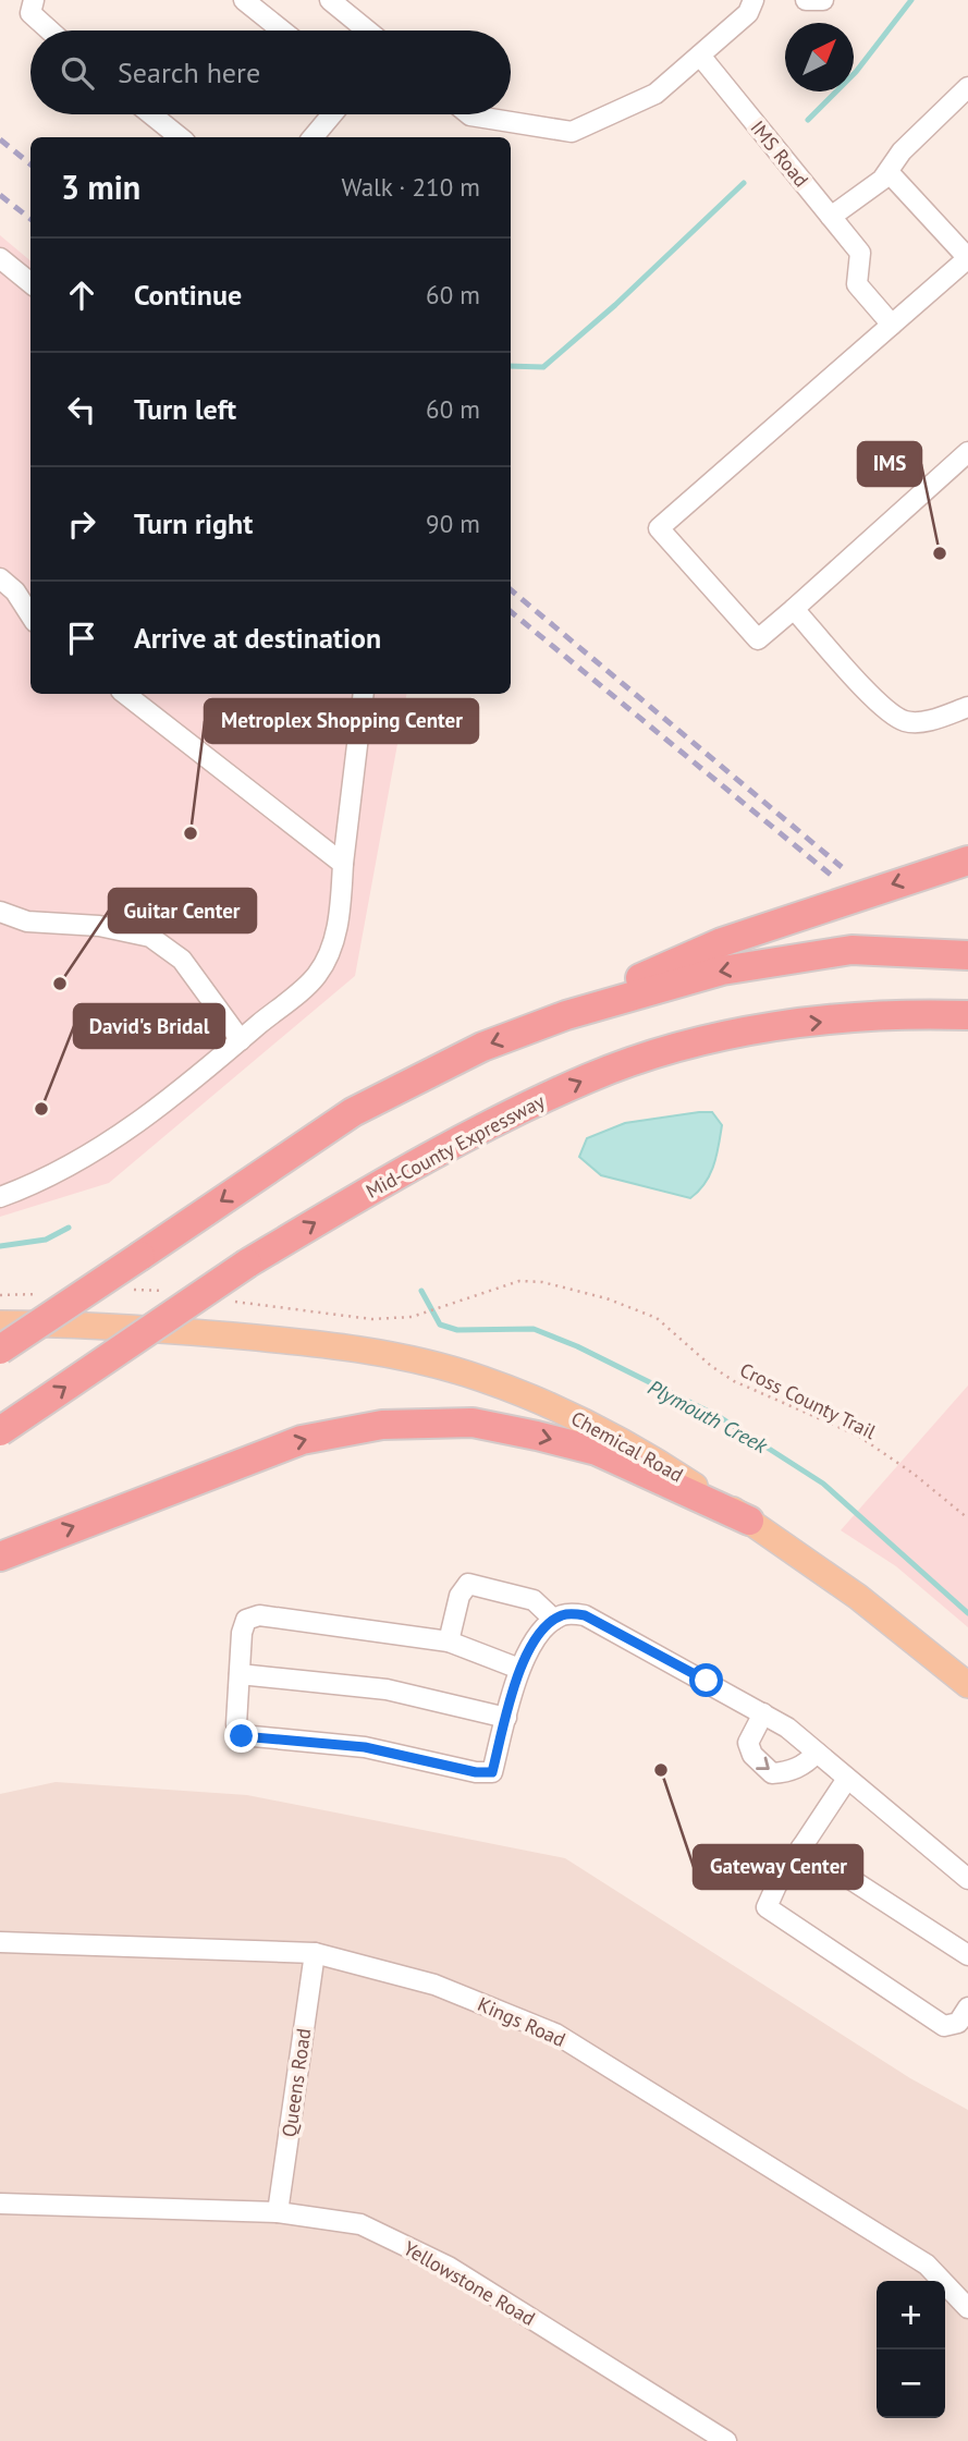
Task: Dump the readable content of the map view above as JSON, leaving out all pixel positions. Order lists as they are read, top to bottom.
{
  "streets": {
    "highway": ["Mid-County Expressway"],
    "main road": ["Chemical Road"],
    "street": [
      "IMS Road",
      "Kings Road",
      "Queens Road",
      "Yellowstone Road"
    ],
    "path": ["Cross County Trail"]
  },
  "crossings": [
    ["Kings Road", "Queens Road"],
    ["Queens Road", "Yellowstone Road"]
  ],
  "water": ["Plymouth Creek"],
  "places": [
    "IMS",
    "Metroplex Shopping Center",
    "Guitar Center",
    "David's Bridal",
    "Gateway Center"
  ],
  "north": "top right",
  "page": {
    "search": "Search here",
    "heading": ["3 min", "Walk · 210 m"],
    "list": [
      ["Continue", "60 m"],
      ["Turn left", "60 m"],
      ["Turn right", "90 m"],
      "Arrive at destination"
    ],
    "map_buttons": ["+", "−"]
  }
}
